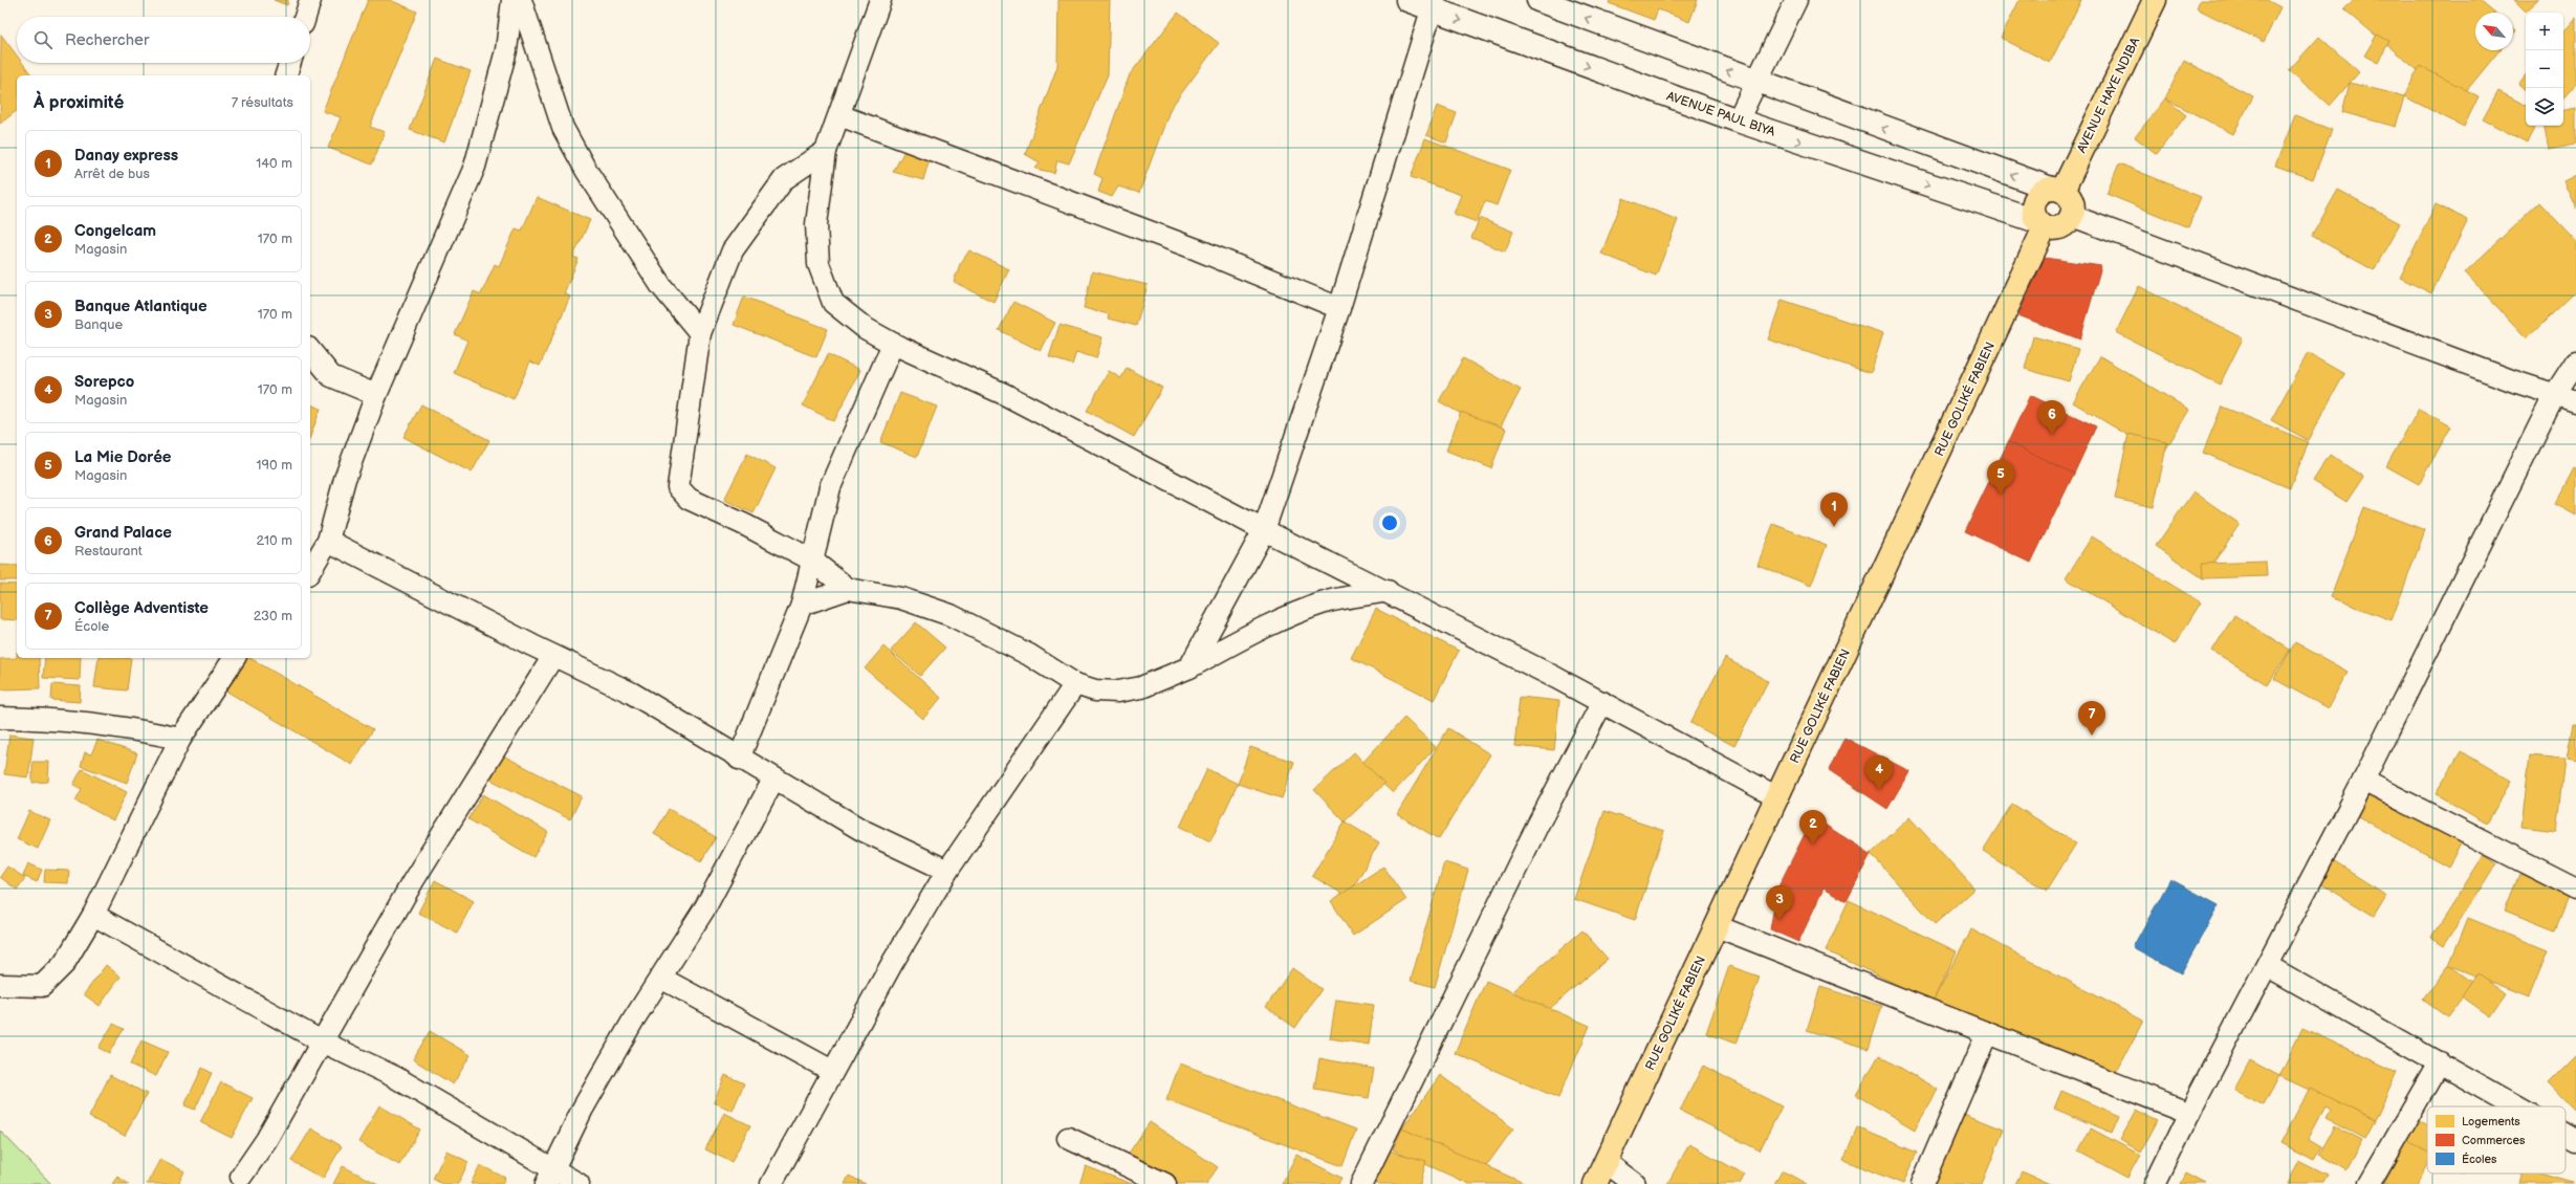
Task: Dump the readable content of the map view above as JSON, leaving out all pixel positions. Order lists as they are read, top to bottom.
{
  "streets": {
    "highway": ["AVENUE HAYE NDIBA", "RUE GOLIKÉ FABIEN"],
    "street": ["AVENUE PAUL BIYA"]
  },
  "crossings": [
    ["AVENUE HAYE NDIBA", "AVENUE PAUL BIYA"],
    ["AVENUE HAYE NDIBA", "RUE GOLIKÉ FABIEN"],
    ["AVENUE PAUL BIYA", "RUE GOLIKÉ FABIEN"]
  ],
  "legend": ["Logements", "Commerces", "Écoles"],
  "north": "top left",
  "page": {
    "map_buttons": ["+", "−"],
    "search": "Rechercher",
    "heading": ["À proximité", "7 résultats"],
    "list": [
      {
        "mark": "1",
        "name": "Danay express",
        "note": "Arrêt de bus",
        "value": "140 m"
      },
      {
        "mark": "2",
        "name": "Congelcam",
        "note": "Magasin",
        "value": "170 m"
      },
      {
        "mark": "3",
        "name": "Banque Atlantique",
        "note": "Banque",
        "value": "170 m"
      },
      {
        "mark": "4",
        "name": "Sorepco",
        "note": "Magasin",
        "value": "170 m"
      },
      {
        "mark": "5",
        "name": "La Mie Dorée",
        "note": "Magasin",
        "value": "190 m"
      },
      {
        "mark": "6",
        "name": "Grand Palace",
        "note": "Restaurant",
        "value": "210 m"
      },
      {
        "mark": "7",
        "name": "Collège Adventiste",
        "note": "École",
        "value": "230 m"
      }
    ],
    "pins": [
      "6",
      "5",
      "1",
      "7",
      "4",
      "2",
      "3"
    ]
  }
}
